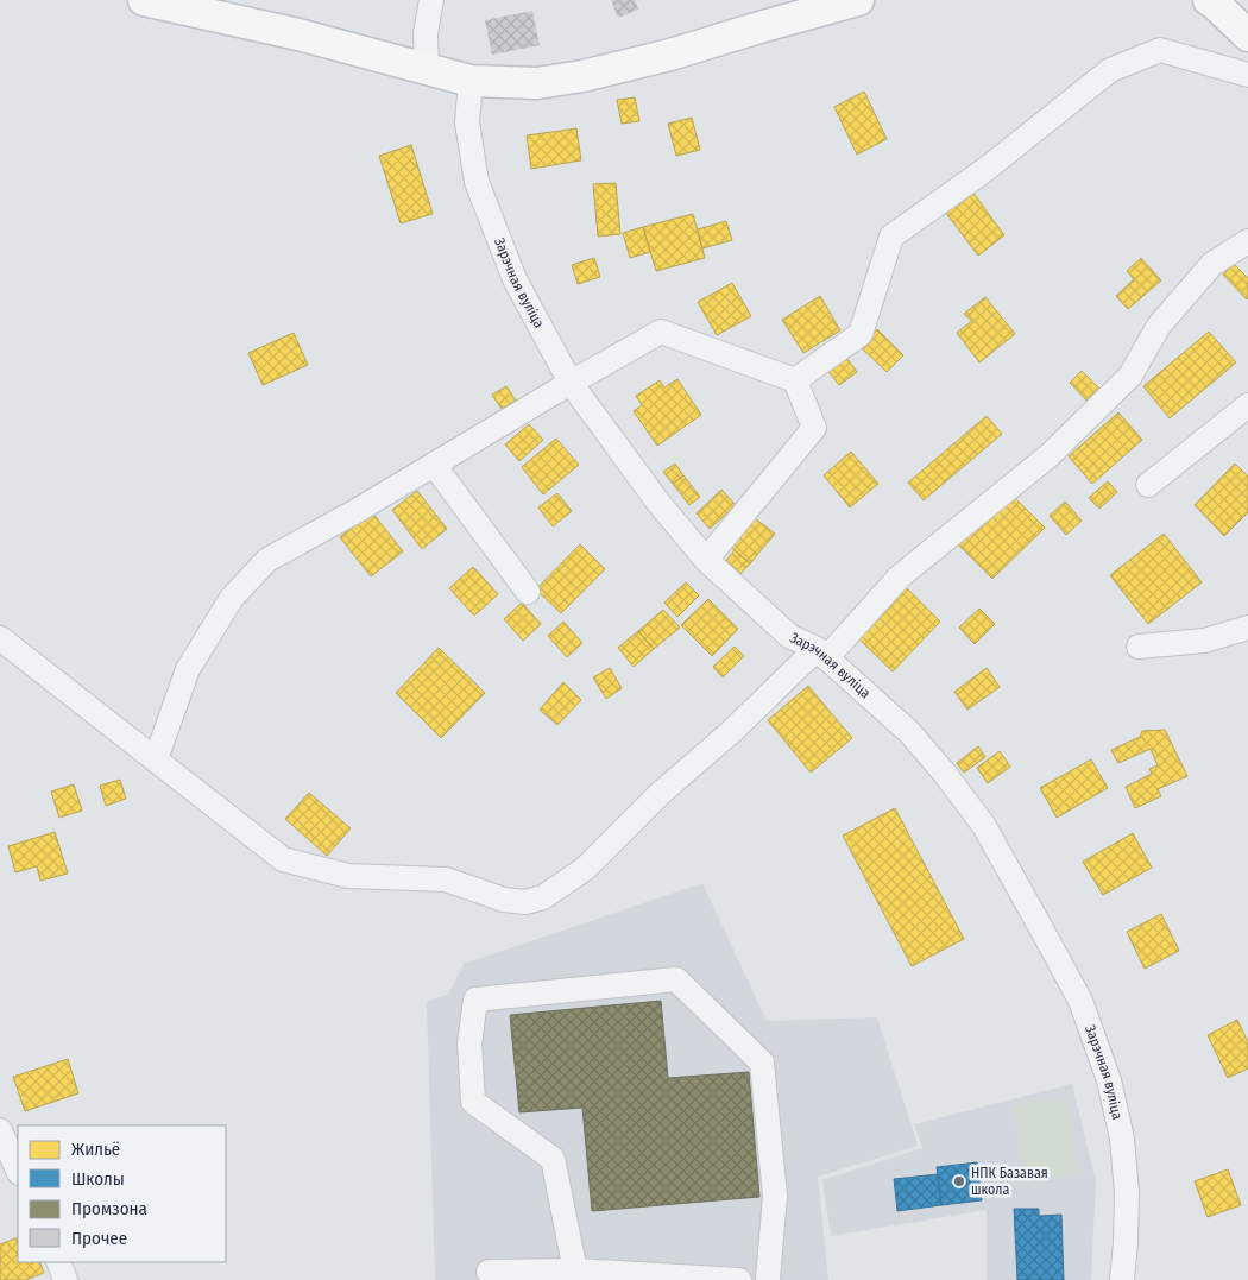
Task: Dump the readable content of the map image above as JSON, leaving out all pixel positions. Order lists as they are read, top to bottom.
{
  "streets": {
    "street": ["Зарэчная вуліца"]
  },
  "places": ["НПК Базавая школа"],
  "legend": [
    "Жильё",
    "Школы",
    "Промзона",
    "Прочее"
  ]
}
